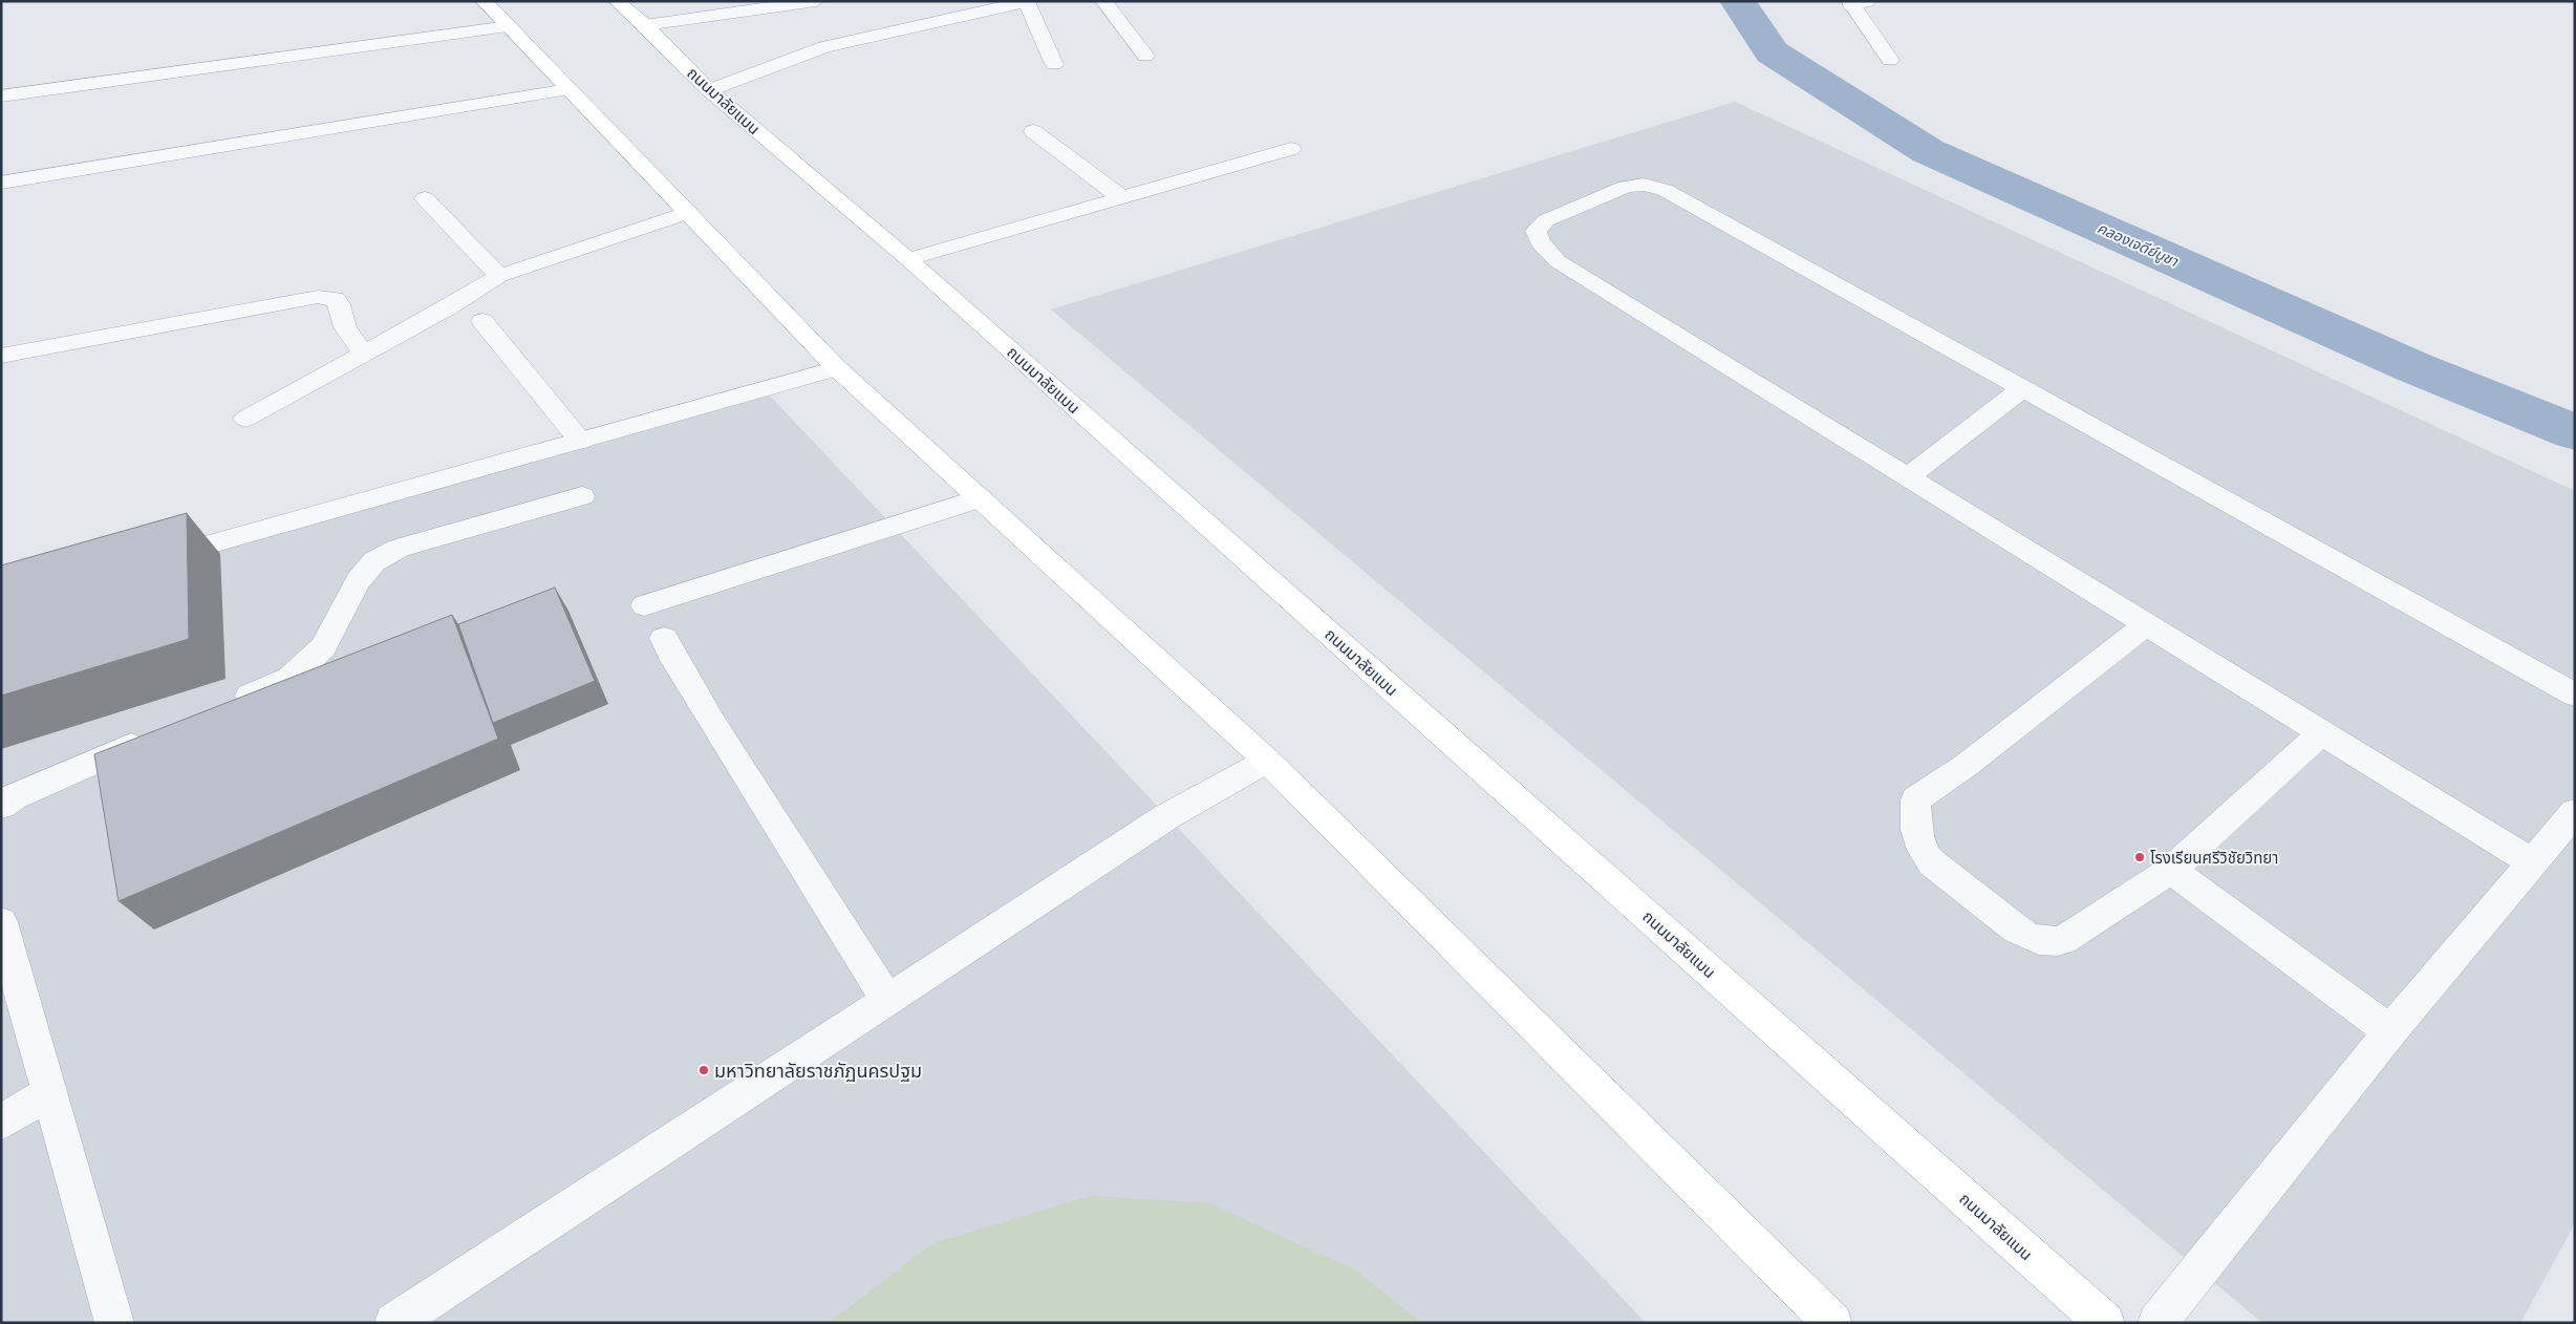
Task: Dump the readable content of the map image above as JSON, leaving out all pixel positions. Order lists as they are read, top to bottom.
{
  "streets": {
    "highway": ["ถนนมาลัยแมน"]
  },
  "water": ["คลองเจดีย์บูชา"],
  "places": ["โรงเรียนศรีวิชัยวิทยา", "มหาวิทยาลัยราชภัฏนครปฐม"]
}
